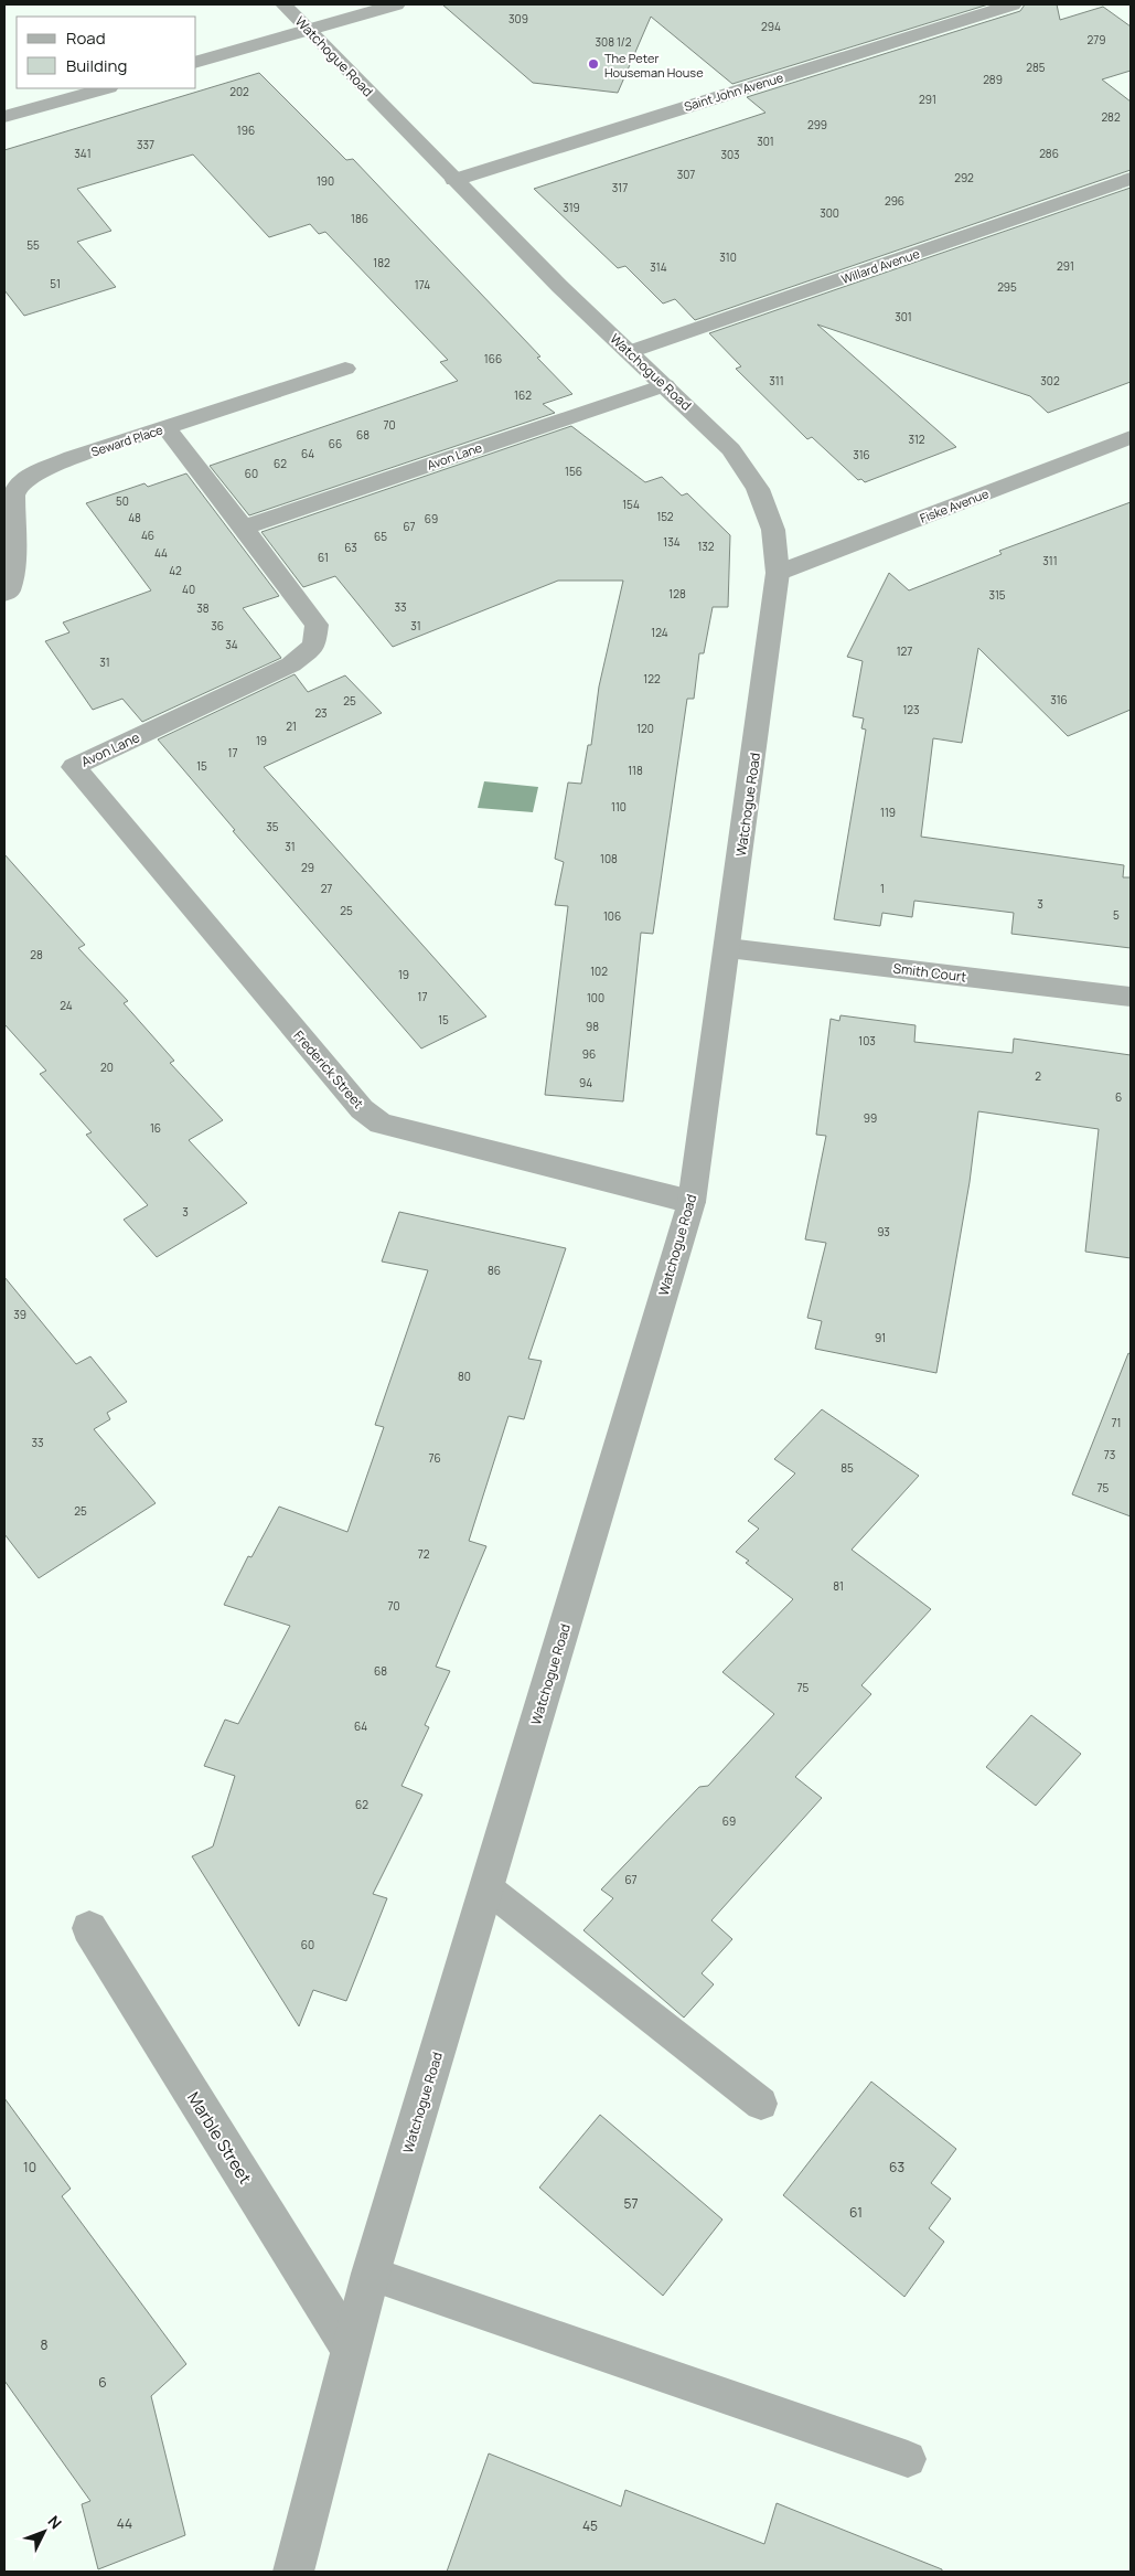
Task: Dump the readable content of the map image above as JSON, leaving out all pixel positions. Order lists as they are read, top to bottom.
{
  "streets": {
    "street": [
      "Watchogue Road",
      "Saint John Avenue",
      "Willard Avenue",
      "Seward Place",
      "Avon Lane",
      "Fiske Avenue",
      "Smith Court",
      "Frederick Street",
      "Marble Street"
    ]
  },
  "crossings": [
    ["Watchogue Road", "Saint John Avenue"],
    ["Watchogue Road", "Willard Avenue"],
    ["Watchogue Road", "Avon Lane"],
    ["Watchogue Road", "Fiske Avenue"],
    ["Watchogue Road", "Smith Court"],
    ["Watchogue Road", "Frederick Street"],
    ["Watchogue Road", "Marble Street"],
    ["Seward Place", "Avon Lane"],
    ["Avon Lane", "Frederick Street"]
  ],
  "places": ["The Peter Houseman House"],
  "house_numbers": [
    "309",
    "294",
    "279",
    "308 1/2",
    "285",
    "289",
    "202",
    "291",
    "282",
    "299",
    "196",
    "301",
    "337",
    "341",
    "286",
    "303",
    "307",
    "292",
    "190",
    "317",
    "296",
    "319",
    "300",
    "186",
    "55",
    "310",
    "182",
    "291",
    "314",
    "51",
    "174",
    "295",
    "301",
    "166",
    "311",
    "302",
    "162",
    "70",
    "68",
    "312",
    "66",
    "64",
    "316",
    "62",
    "156",
    "60",
    "50",
    "154",
    "152",
    "48",
    "69",
    "67",
    "46",
    "65",
    "134",
    "132",
    "63",
    "44",
    "61",
    "311",
    "42",
    "40",
    "128",
    "315",
    "33",
    "38",
    "36",
    "31",
    "124",
    "34",
    "127",
    "31",
    "122",
    "316",
    "25",
    "123",
    "23",
    "21",
    "120",
    "19",
    "17",
    "15",
    "118",
    "110",
    "119",
    "35",
    "31",
    "108",
    "29",
    "27",
    "1",
    "3",
    "25",
    "5",
    "106",
    "28",
    "102",
    "19",
    "17",
    "100",
    "24",
    "15",
    "98",
    "103",
    "96",
    "20",
    "2",
    "94",
    "6",
    "99",
    "16",
    "3",
    "93",
    "86",
    "39",
    "91",
    "80",
    "71",
    "33",
    "73",
    "76",
    "85",
    "75",
    "25",
    "72",
    "81",
    "70",
    "68",
    "75",
    "64",
    "62",
    "69",
    "67",
    "60",
    "10",
    "63",
    "57",
    "61",
    "8",
    "6",
    "44",
    "45"
  ],
  "legend": ["Road", "Building"],
  "north": "top right"
}
